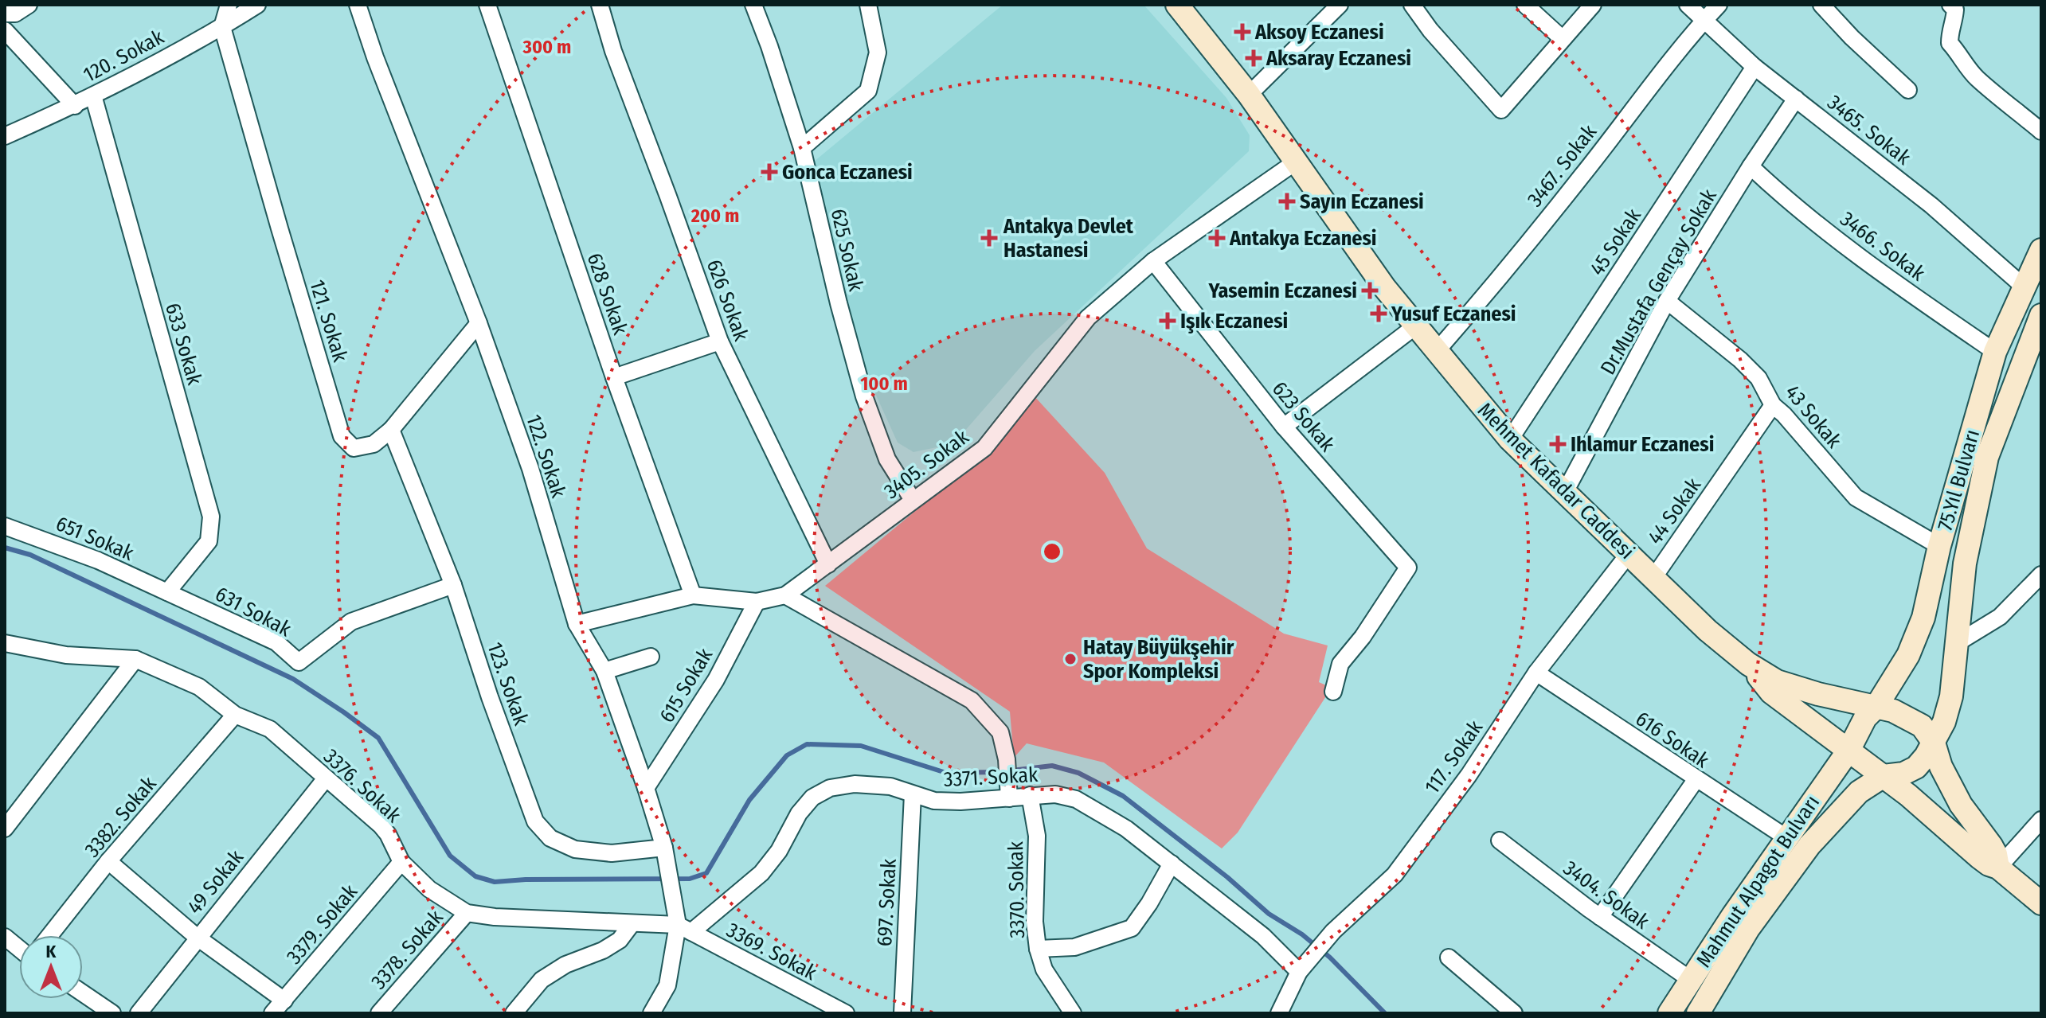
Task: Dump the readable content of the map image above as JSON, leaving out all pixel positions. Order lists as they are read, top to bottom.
{
  "streets": {
    "main road": ["75.Yıl Bulvarı", "Mehmet Kafadar Caddesi", "Mahmut Alpagot Bulvarı"],
    "street": [
      "120. Sokak",
      "3465. Sokak",
      "3467. Sokak",
      "45 Sokak",
      "3466. Sokak",
      "625 Sokak",
      "Dr.Mustafa Gençay Sokak",
      "628 Sokak",
      "626 Sokak",
      "121. Sokak",
      "633 Sokak",
      "623 Sokak",
      "43 Sokak",
      "122. Sokak",
      "3405. Sokak",
      "44 Sokak",
      "651 Sokak",
      "631 Sokak",
      "123. Sokak",
      "615 Sokak",
      "616 Sokak",
      "117. Sokak",
      "3371. Sokak",
      "3376. Sokak",
      "3382. Sokak",
      "49 Sokak",
      "3370. Sokak",
      "3404. Sokak",
      "697. Sokak",
      "3379. Sokak",
      "3378. Sokak",
      "3369. Sokak"
    ]
  },
  "crossings": [
    ["120. Sokak", "121. Sokak"],
    ["120. Sokak", "633 Sokak"],
    ["3465. Sokak", "3467. Sokak"],
    ["3465. Sokak", "45 Sokak"],
    ["3465. Sokak", "Dr.Mustafa Gençay Sokak"],
    ["3465. Sokak", "75.Yıl Bulvarı"],
    ["3467. Sokak", "Mehmet Kafadar Caddesi"],
    ["45 Sokak", "Mehmet Kafadar Caddesi"],
    ["3466. Sokak", "Dr.Mustafa Gençay Sokak"],
    ["3466. Sokak", "75.Yıl Bulvarı"],
    ["625 Sokak", "3405. Sokak"],
    ["Dr.Mustafa Gençay Sokak", "43 Sokak"],
    ["Dr.Mustafa Gençay Sokak", "Mehmet Kafadar Caddesi"],
    ["628 Sokak", "3405. Sokak"],
    ["626 Sokak", "3405. Sokak"],
    ["121. Sokak", "122. Sokak"],
    ["121. Sokak", "123. Sokak"],
    ["633 Sokak", "651 Sokak"],
    ["633 Sokak", "631 Sokak"],
    ["623 Sokak", "3405. Sokak"],
    ["43 Sokak", "75.Yıl Bulvarı"],
    ["43 Sokak", "44 Sokak"],
    ["122. Sokak", "3405. Sokak"],
    ["122. Sokak", "123. Sokak"],
    ["122. Sokak", "615 Sokak"],
    ["122. Sokak", "3371. Sokak"],
    ["122. Sokak", "3376. Sokak"],
    ["122. Sokak", "3369. Sokak"],
    ["3405. Sokak", "Mehmet Kafadar Caddesi"],
    ["3405. Sokak", "615 Sokak"],
    ["75.Yıl Bulvarı", "Mehmet Kafadar Caddesi"],
    ["75.Yıl Bulvarı", "Mahmut Alpagot Bulvarı"],
    ["Mehmet Kafadar Caddesi", "44 Sokak"],
    ["Mehmet Kafadar Caddesi", "117. Sokak"],
    ["Mehmet Kafadar Caddesi", "Mahmut Alpagot Bulvarı"],
    ["651 Sokak", "631 Sokak"],
    ["631 Sokak", "123. Sokak"],
    ["616 Sokak", "117. Sokak"],
    ["616 Sokak", "Mahmut Alpagot Bulvarı"],
    ["117. Sokak", "3371. Sokak"],
    ["3371. Sokak", "3376. Sokak"],
    ["3371. Sokak", "3370. Sokak"],
    ["3371. Sokak", "697. Sokak"],
    ["3371. Sokak", "3369. Sokak"],
    ["3376. Sokak", "3382. Sokak"],
    ["3376. Sokak", "49 Sokak"],
    ["3376. Sokak", "3379. Sokak"],
    ["3376. Sokak", "3378. Sokak"],
    ["3376. Sokak", "3369. Sokak"],
    ["Mahmut Alpagot Bulvarı", "3404. Sokak"]
  ],
  "places": {
    "health": [
      "Aksoy Eczanesi",
      "Aksaray Eczanesi",
      "Gonca Eczanesi",
      "Sayın Eczanesi",
      "Antakya Devlet Hastanesi",
      "Antakya Eczanesi",
      "Yasemin Eczanesi",
      "Yusuf Eczanesi",
      "Işık Eczanesi",
      "Ihlamur Eczanesi"
    ],
    "other": ["Hatay Büyükşehir Spor Kompleksi"]
  },
  "north": "top",
  "rings": ["300 m", "200 m", "100 m"]
}
